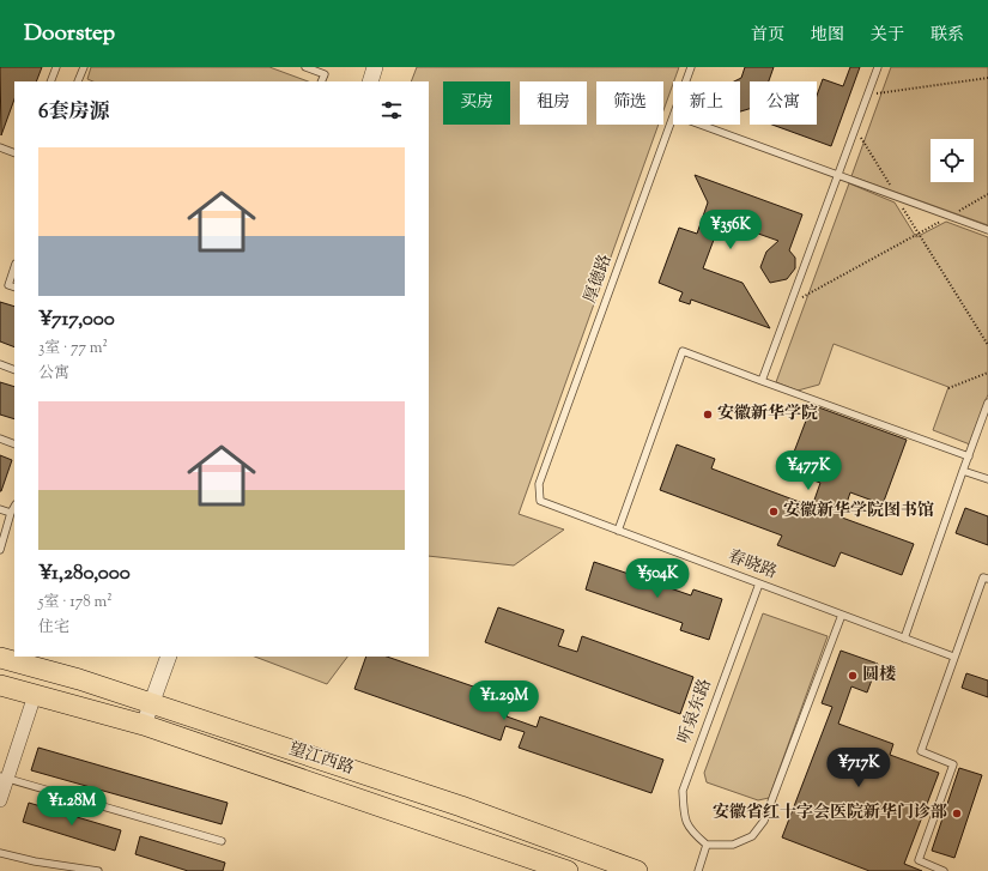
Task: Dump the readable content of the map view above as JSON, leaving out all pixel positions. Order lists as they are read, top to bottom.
{
  "streets": {
    "main road": ["望江西路"],
    "lane": ["厚德路", "春晓路", "听泉东路"]
  },
  "crossings": [
    ["厚德路", "春晓路"],
    ["春晓路", "听泉东路"]
  ],
  "places": [
    "安徽新华学院",
    "安徽新华学院图书馆",
    "圆楼",
    "安徽省红十字会医院新华门诊部"
  ],
  "page": {
    "header": "Doorstep",
    "nav": [
      "首页",
      "地图",
      "关于",
      "联系"
    ],
    "chip": [
      "买房",
      "租房",
      "筛选",
      "新上",
      "公寓"
    ],
    "heading": "6套房源",
    "list": [
      {
        "name": "¥717,000",
        "note": "3室 · 77 m² · 公寓"
      },
      {
        "name": "¥1,280,000",
        "note": "5室 · 178 m² · 住宅"
      }
    ],
    "price": [
      "¥356K",
      "¥477K",
      "¥504K",
      "¥1.29M",
      "¥717K",
      "¥1.28M"
    ]
  }
}
